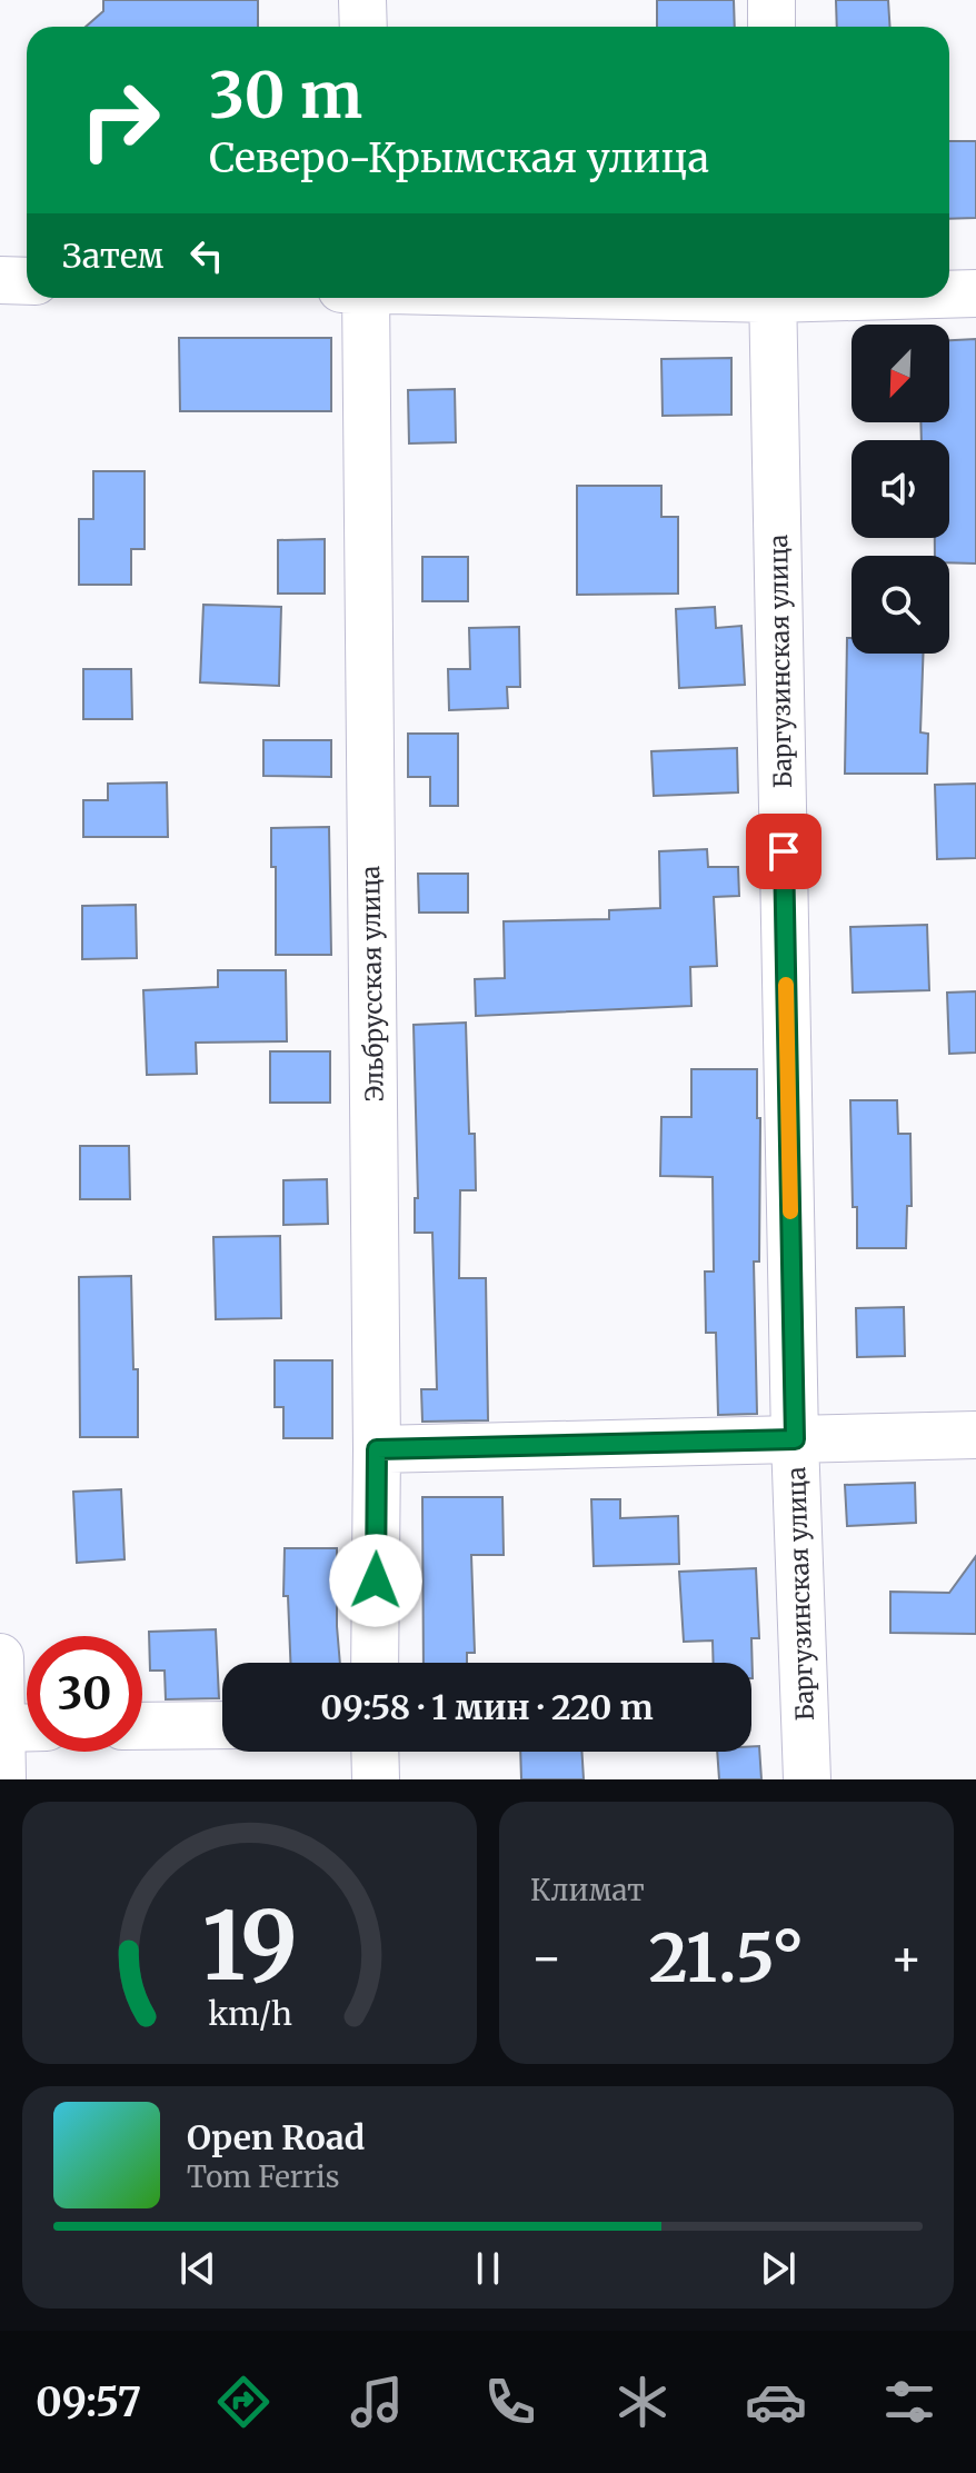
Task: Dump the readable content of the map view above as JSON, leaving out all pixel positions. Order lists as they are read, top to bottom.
{
  "streets": {
    "street": ["Баргузинская улица", "Эльбрусская улица"]
  },
  "north": "bottom left",
  "page": {
    "turn": ["30 m", "Северо-Крымская улица"],
    "then": "Затем",
    "limit": "30",
    "trip": "09:58 · 1 мин · 220 m",
    "tile": "Климат",
    "heat": ["−", "21.5°", "+"],
    "song": ["Open Road", "Tom Ferris"],
    "tabs": "09:57",
    "gauge": ["19", "km/h"]
  }
}
